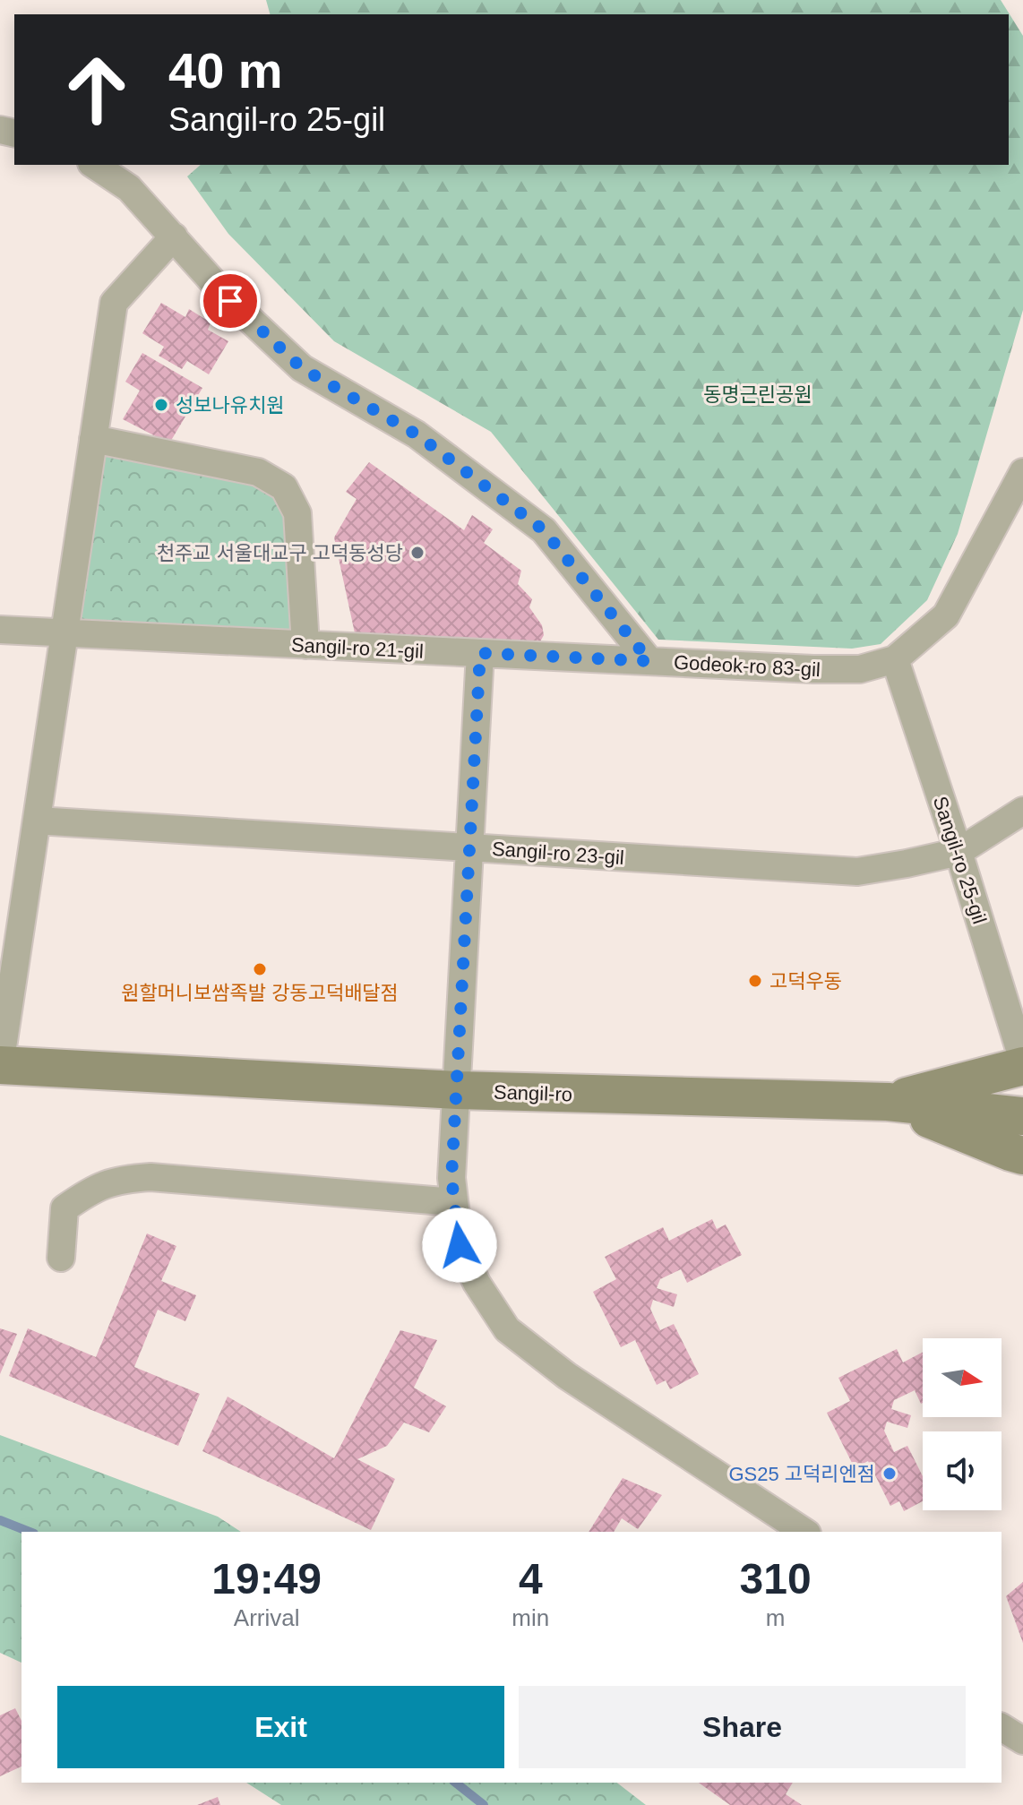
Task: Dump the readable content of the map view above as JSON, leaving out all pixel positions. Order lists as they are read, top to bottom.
{
  "streets": {
    "main road": ["Sangil-ro"],
    "street": [
      "Sangil-ro 21-gil",
      "Godeok-ro 83-gil",
      "Sangil-ro 23-gil",
      "Sangil-ro 25-gil"
    ]
  },
  "crossings": [
    ["Sangil-ro 21-gil", "Godeok-ro 83-gil"],
    ["Godeok-ro 83-gil", "Sangil-ro 25-gil"],
    ["Sangil-ro 23-gil", "Sangil-ro 25-gil"]
  ],
  "parks": ["동명근린공원"],
  "places": [
    "성보나유치원",
    "천주교 서울대교구 고덕동성당",
    "원할머니보쌈족발 강동고덕배달점",
    "고덕우동",
    "GS25 고덕리엔점"
  ],
  "north": "right",
  "page": {
    "turn": ["40 m", "Sangil-ro 25-gil"],
    "eta": [
      "19:49",
      "Arrival",
      "4",
      "min",
      "310",
      "m"
    ],
    "buttons": ["Exit", "Share"]
  }
}
